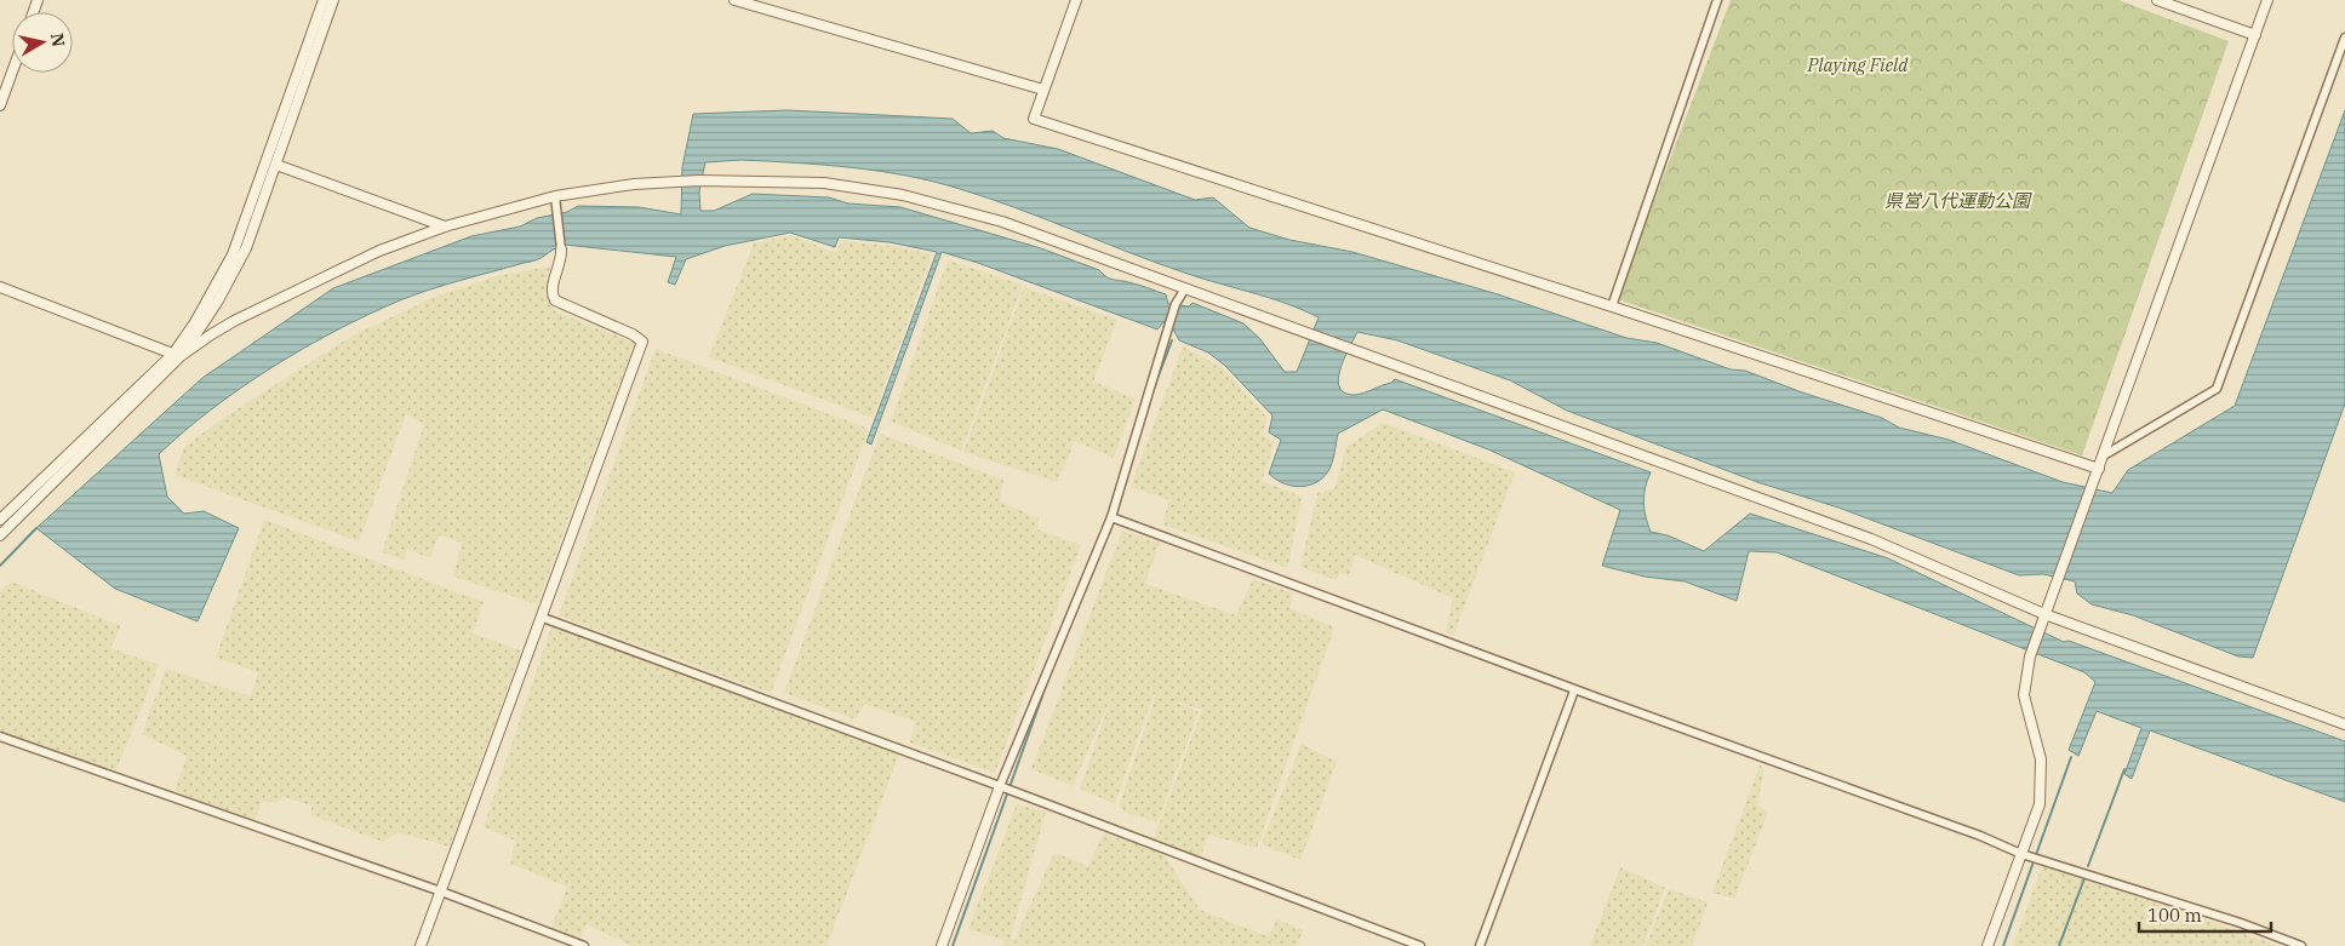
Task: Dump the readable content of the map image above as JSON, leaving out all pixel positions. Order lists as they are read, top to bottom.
{
  "parks": ["Playing Field", "県営八代運動公園"],
  "scale_bar": "100 m",
  "north": "right"
}
